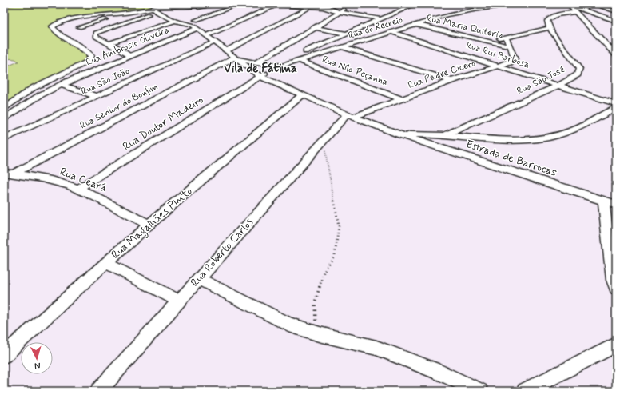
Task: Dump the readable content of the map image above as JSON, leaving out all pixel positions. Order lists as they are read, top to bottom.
{
  "streets": {
    "street": [
      "Rua Maria Quiteria",
      "Rua do Recreio",
      "Rua Ambrosio Oliveira",
      "Rua Rui Barbosa",
      "Rua Nilo Peçanha",
      "Rua Padre Cicero",
      "Rua São José",
      "Rua São João",
      "Rua Senhor do Bonfim",
      "Rua Doutor Madeiro",
      "Estrada de Barrocas",
      "Rua Ceará",
      "Rua Magalhães Pinto",
      "Rua Roberto Carlos"
    ]
  },
  "crossings": [
    ["Rua Maria Quiteria", "Rua do Recreio"],
    ["Rua Maria Quiteria", "Rua Padre Cicero"],
    ["Rua do Recreio", "Rua Rui Barbosa"],
    ["Rua do Recreio", "Rua Nilo Peçanha"],
    ["Rua do Recreio", "Rua Senhor do Bonfim"],
    ["Rua do Recreio", "Rua Doutor Madeiro"],
    ["Rua do Recreio", "Estrada de Barrocas"],
    ["Rua Ambrosio Oliveira", "Estrada de Barrocas"],
    ["Rua Rui Barbosa", "Rua Padre Cicero"],
    ["Rua Rui Barbosa", "Rua São José"],
    ["Rua Nilo Peçanha", "Rua Padre Cicero"],
    ["Rua Padre Cicero", "Estrada de Barrocas"],
    ["Rua Padre Cicero", "Rua Roberto Carlos"],
    ["Rua São José", "Estrada de Barrocas"],
    ["Rua São João", "Estrada de Barrocas"],
    ["Rua Senhor do Bonfim", "Estrada de Barrocas"],
    ["Rua Senhor do Bonfim", "Rua Ceará"],
    ["Rua Doutor Madeiro", "Estrada de Barrocas"],
    ["Rua Doutor Madeiro", "Rua Ceará"],
    ["Estrada de Barrocas", "Rua Magalhães Pinto"],
    ["Estrada de Barrocas", "Rua Roberto Carlos"],
    ["Rua Ceará", "Rua Magalhães Pinto"]
  ],
  "districts": ["Vila de Fátima"],
  "north": "bottom"
}
